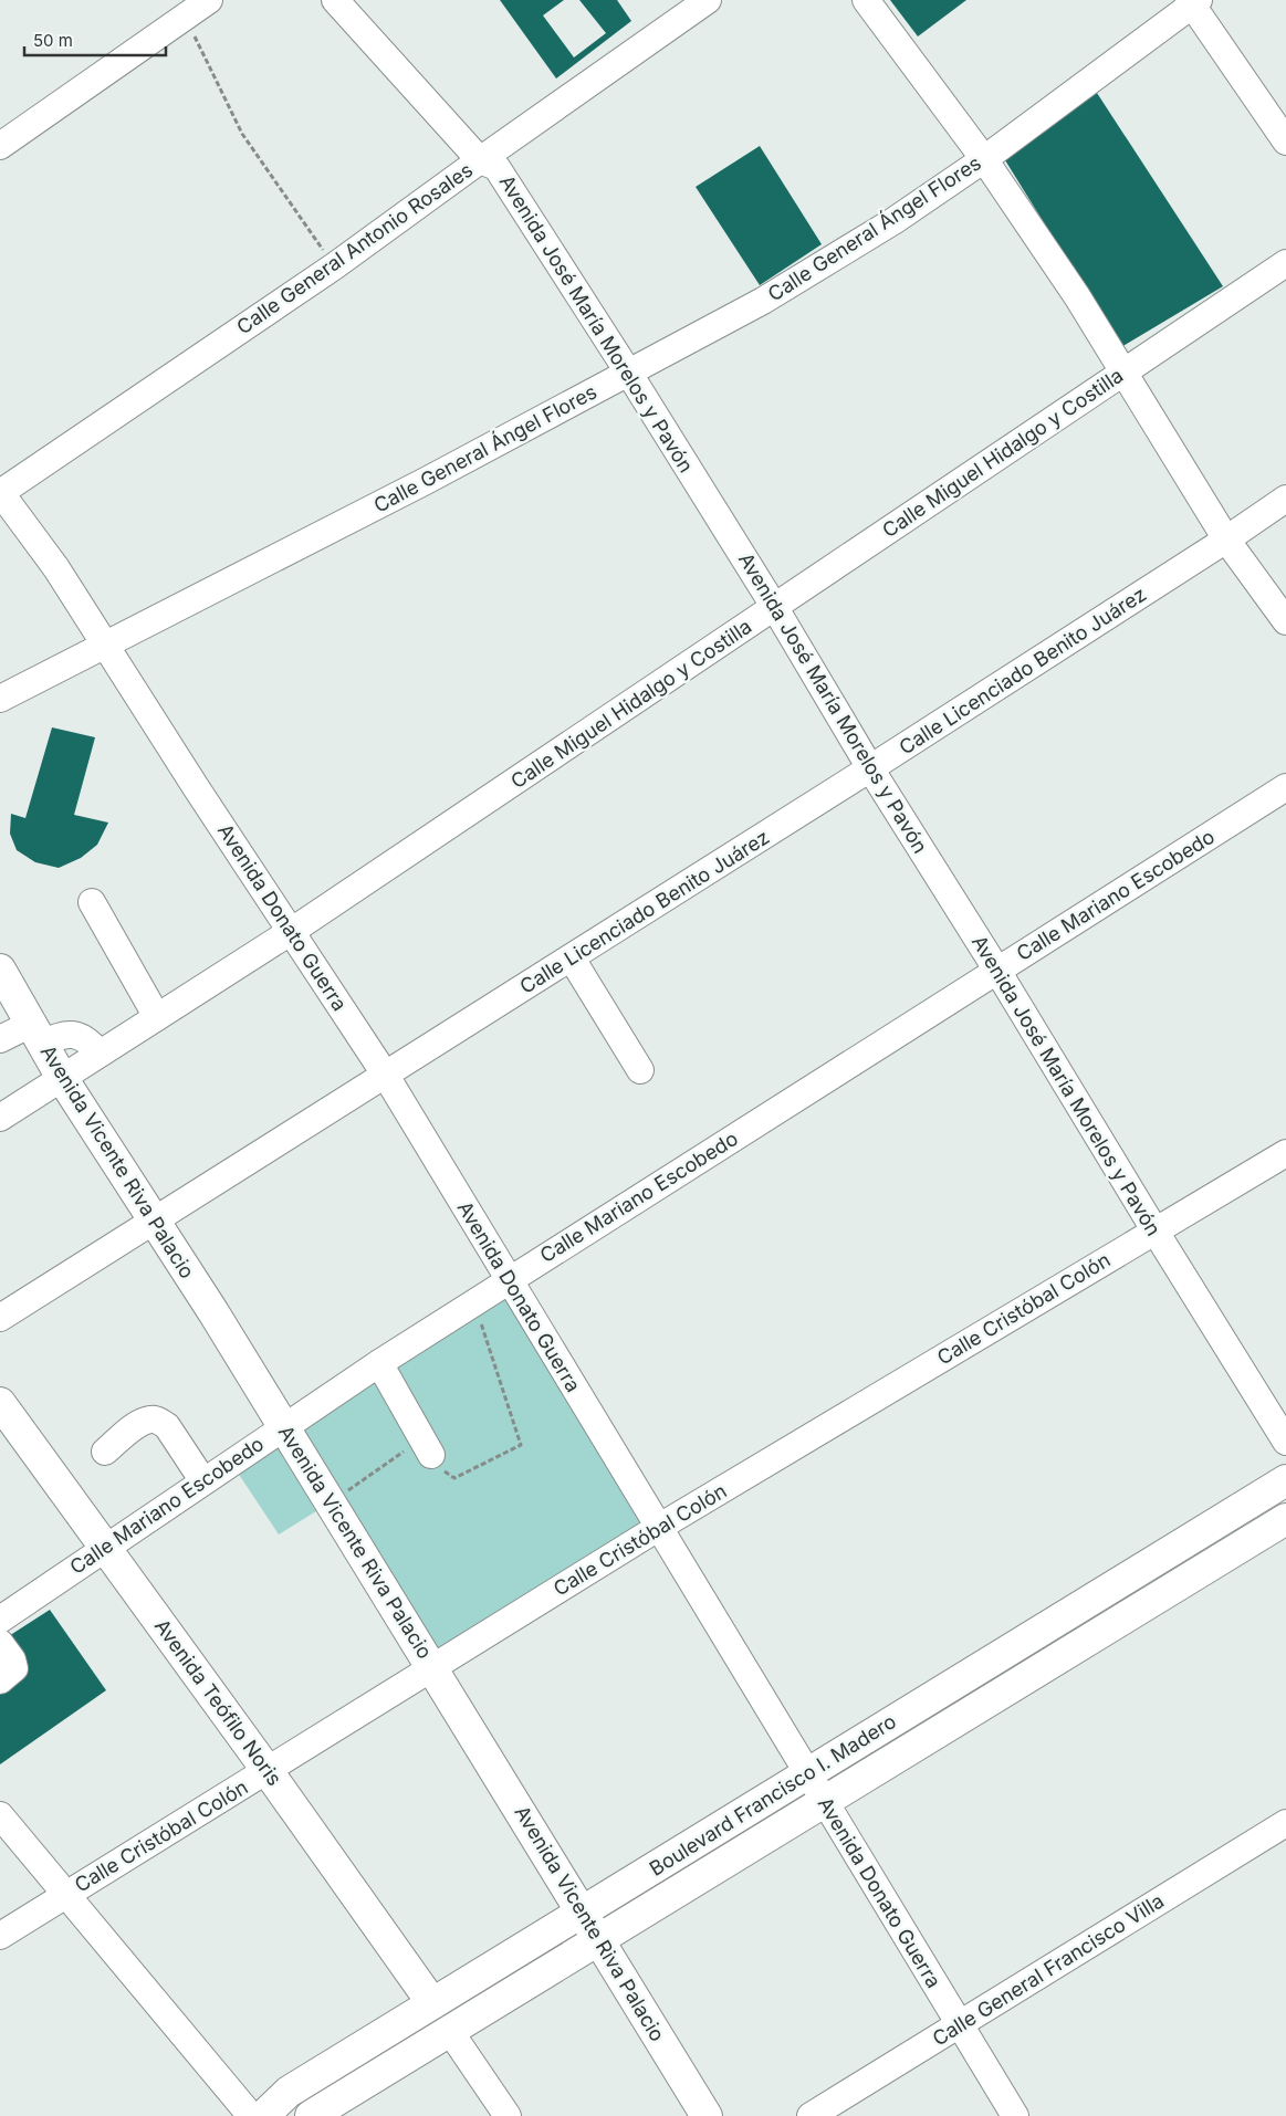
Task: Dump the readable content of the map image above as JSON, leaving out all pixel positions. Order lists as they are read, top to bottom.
{
  "streets": {
    "main road": ["Avenida Vicente Riva Palacio", "Avenida Teófilo Noris", "Boulevard Francisco I. Madero"],
    "street": [
      "Calle General Ángel Flores",
      "Calle General Antonio Rosales",
      "Avenida José María Morelos y Pavón",
      "Calle Miguel Hidalgo y Costilla",
      "Calle Licenciado Benito Juárez",
      "Calle Mariano Escobedo",
      "Avenida Donato Guerra",
      "Calle Cristóbal Colón",
      "Calle General Francisco Villa"
    ]
  },
  "crossings": [
    ["Calle General Ángel Flores", "Avenida José María Morelos y Pavón"],
    ["Calle General Ángel Flores", "Avenida Donato Guerra"],
    ["Calle General Antonio Rosales", "Avenida José María Morelos y Pavón"],
    ["Calle General Antonio Rosales", "Avenida Donato Guerra"],
    ["Avenida José María Morelos y Pavón", "Calle Miguel Hidalgo y Costilla"],
    ["Avenida José María Morelos y Pavón", "Calle Licenciado Benito Juárez"],
    ["Avenida José María Morelos y Pavón", "Calle Mariano Escobedo"],
    ["Avenida José María Morelos y Pavón", "Calle Cristóbal Colón"],
    ["Calle Miguel Hidalgo y Costilla", "Avenida Donato Guerra"],
    ["Calle Miguel Hidalgo y Costilla", "Avenida Vicente Riva Palacio"],
    ["Calle Licenciado Benito Juárez", "Avenida Donato Guerra"],
    ["Calle Licenciado Benito Juárez", "Avenida Vicente Riva Palacio"],
    ["Calle Mariano Escobedo", "Avenida Donato Guerra"],
    ["Calle Mariano Escobedo", "Avenida Vicente Riva Palacio"],
    ["Calle Mariano Escobedo", "Avenida Teófilo Noris"],
    ["Avenida Donato Guerra", "Calle Cristóbal Colón"],
    ["Avenida Donato Guerra", "Boulevard Francisco I. Madero"],
    ["Avenida Donato Guerra", "Calle General Francisco Villa"],
    ["Avenida Vicente Riva Palacio", "Calle Cristóbal Colón"],
    ["Avenida Vicente Riva Palacio", "Boulevard Francisco I. Madero"],
    ["Calle Cristóbal Colón", "Avenida Teófilo Noris"],
    ["Avenida Teófilo Noris", "Boulevard Francisco I. Madero"]
  ],
  "scale_bar": "50 m"
}
